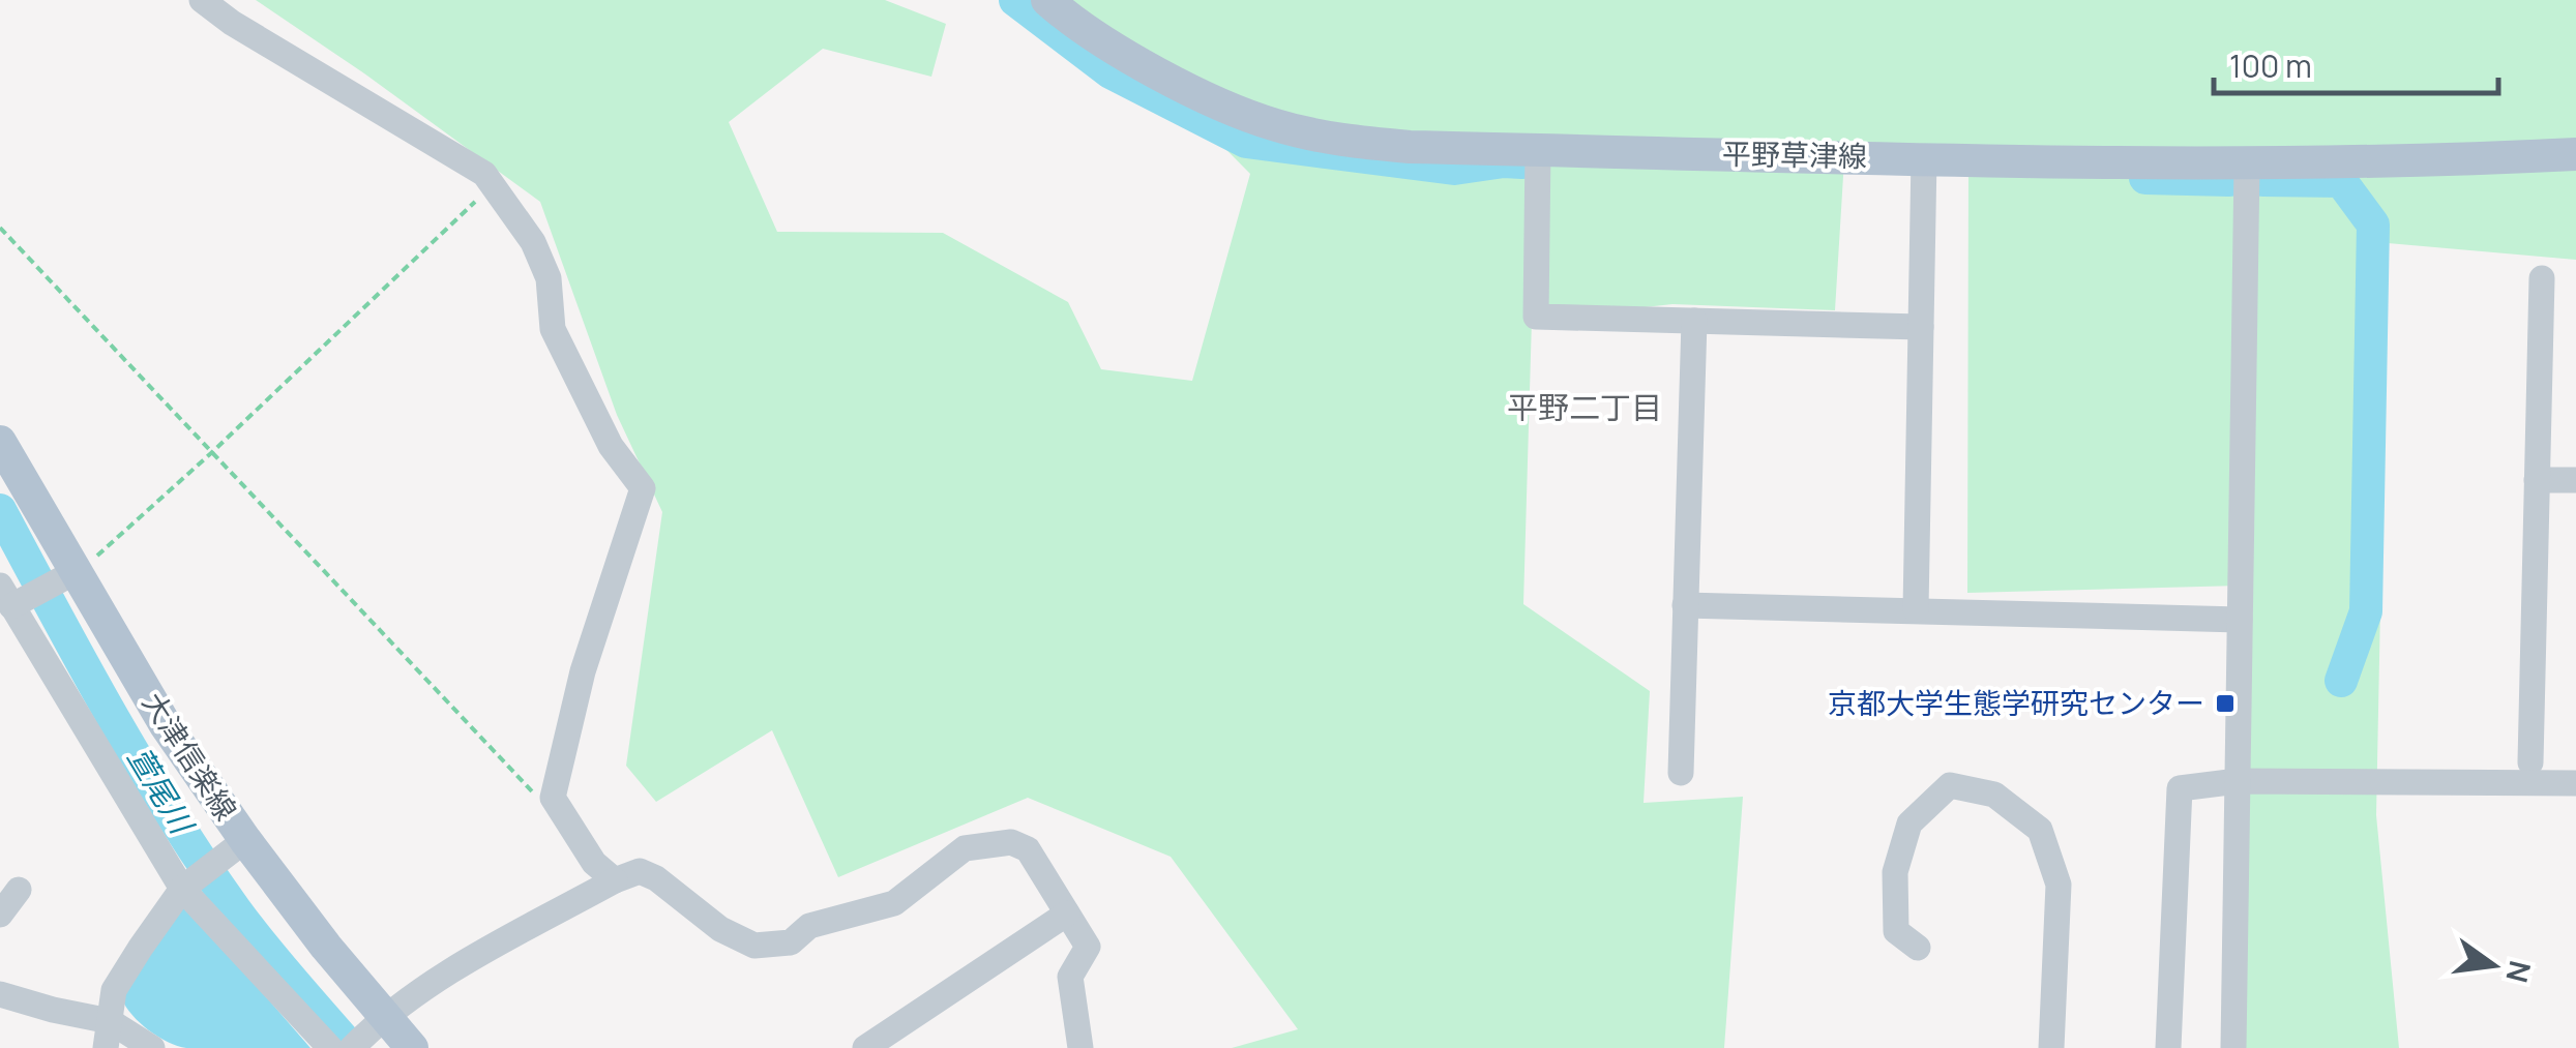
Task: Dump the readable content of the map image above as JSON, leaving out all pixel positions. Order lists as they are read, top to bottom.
{
  "streets": {
    "main road": ["平野草津線", "大津信楽線"]
  },
  "districts": ["平野二丁目"],
  "water": ["萱尾川"],
  "places": {
    "transit": ["京都大学生態学研究センター"]
  },
  "scale_bar": "100 m",
  "north": "right"
}
